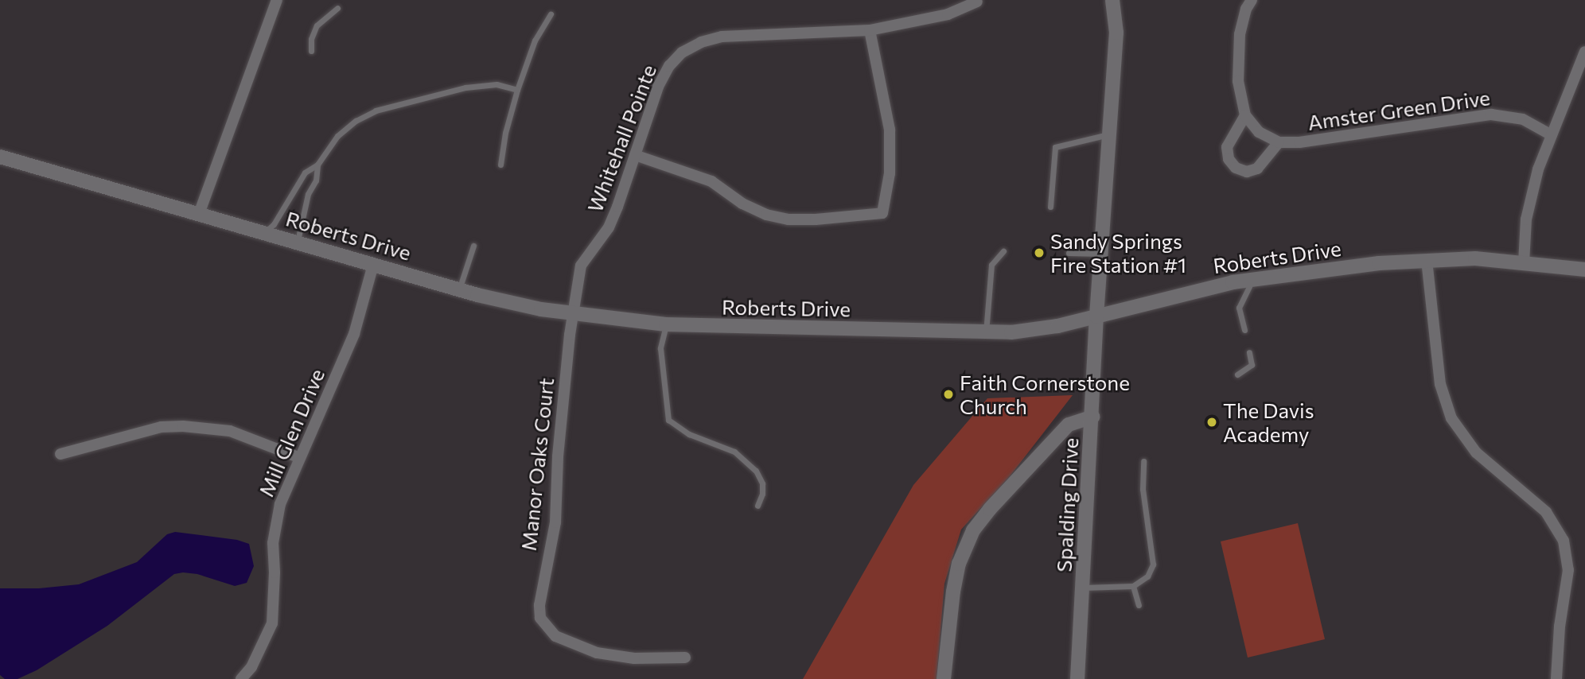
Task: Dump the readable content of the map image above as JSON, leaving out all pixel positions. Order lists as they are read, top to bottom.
{
  "streets": {
    "street": [
      "Amster Green Drive",
      "Whitehall Pointe",
      "Roberts Drive",
      "Mill Glen Drive",
      "Manor Oaks Court",
      "Spalding Drive"
    ]
  },
  "crossings": [
    ["Whitehall Pointe", "Roberts Drive"],
    ["Whitehall Pointe", "Manor Oaks Court"],
    ["Roberts Drive", "Mill Glen Drive"],
    ["Roberts Drive", "Manor Oaks Court"],
    ["Roberts Drive", "Spalding Drive"]
  ],
  "places": ["Sandy Springs Fire Station #1", "Faith Cornerstone Church", "The Davis Academy"]
}
